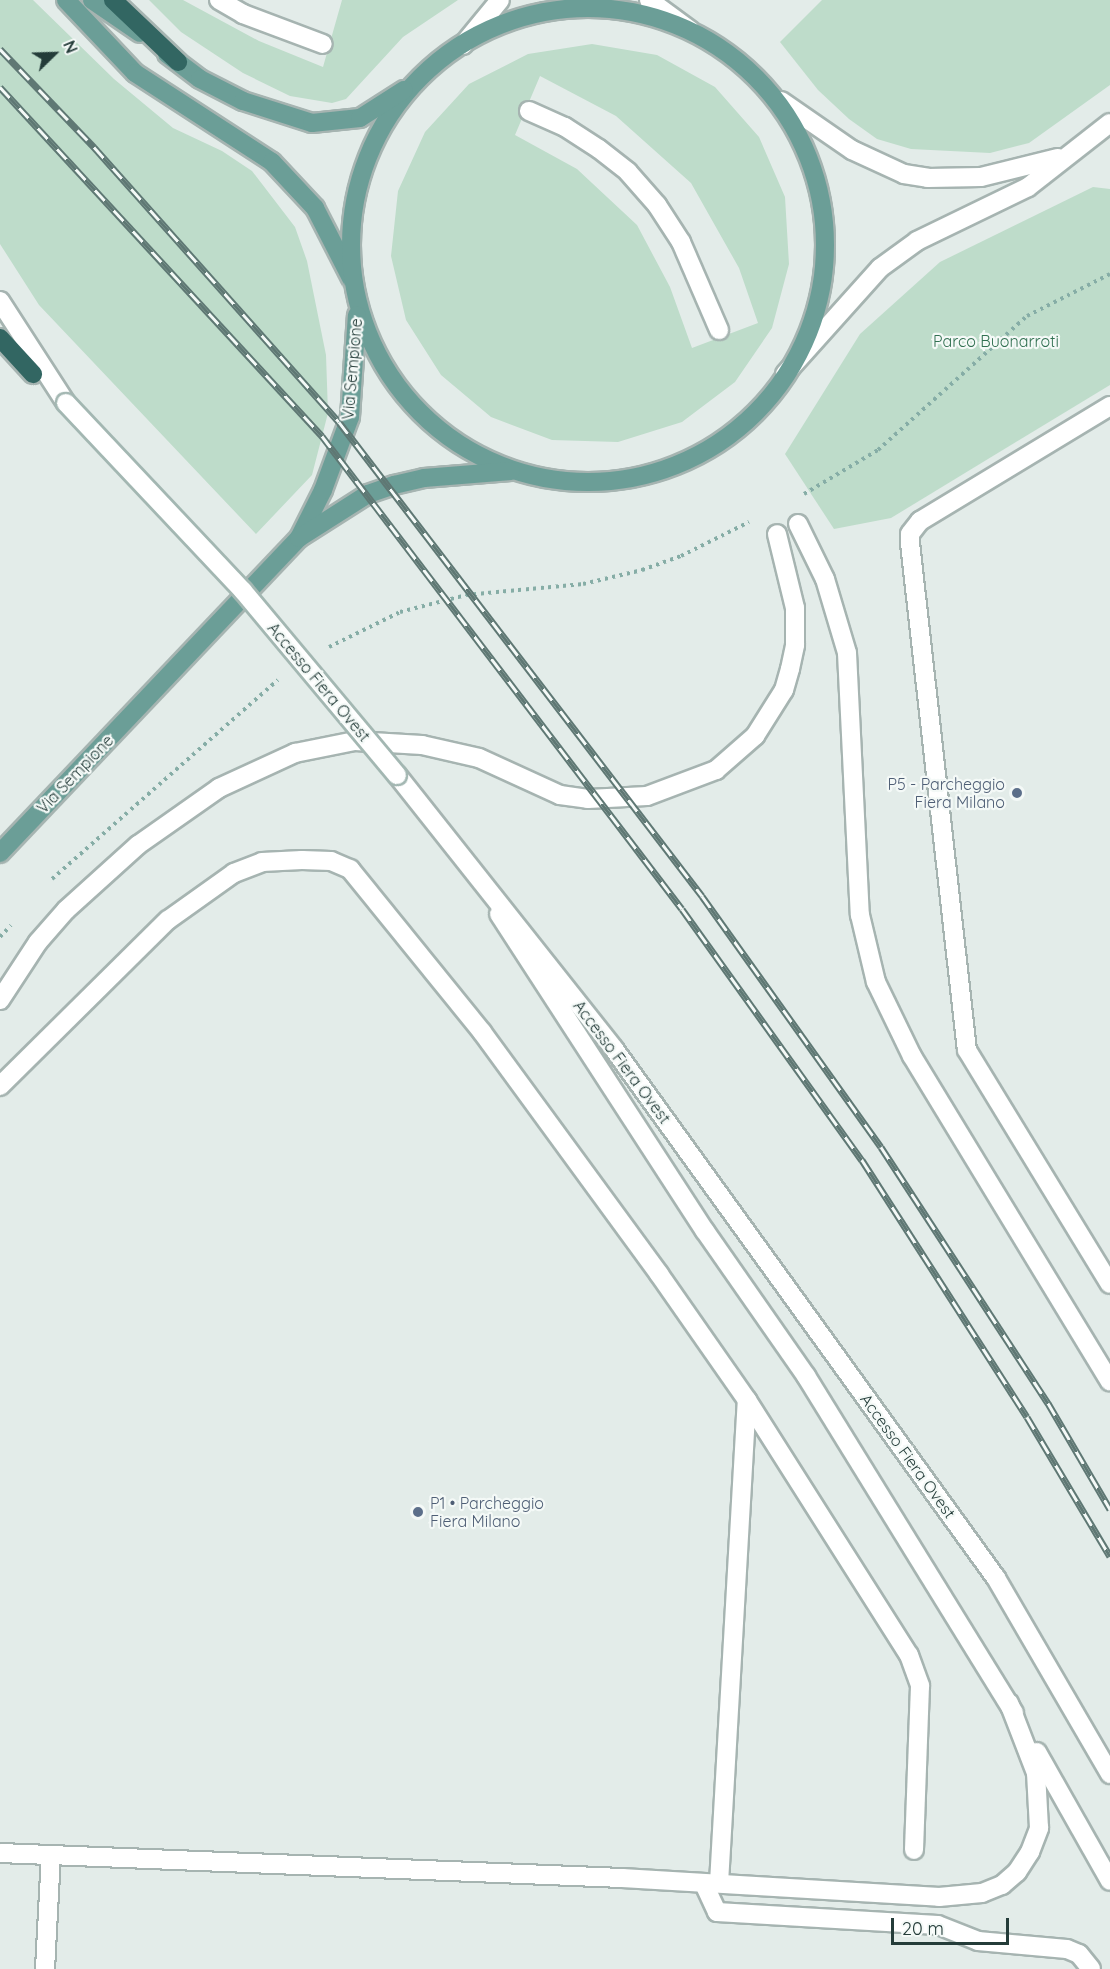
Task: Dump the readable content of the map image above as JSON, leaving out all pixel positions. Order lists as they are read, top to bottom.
{
  "streets": {
    "main road": ["Via Sempione"],
    "street": ["Accesso Fiera Ovest"]
  },
  "parks": ["Parco Buonarroti"],
  "places": ["P5 - Parcheggio Fiera Milano", "P1 • Parcheggio Fiera Milano"],
  "scale_bar": "20 m",
  "north": "top right"
}
